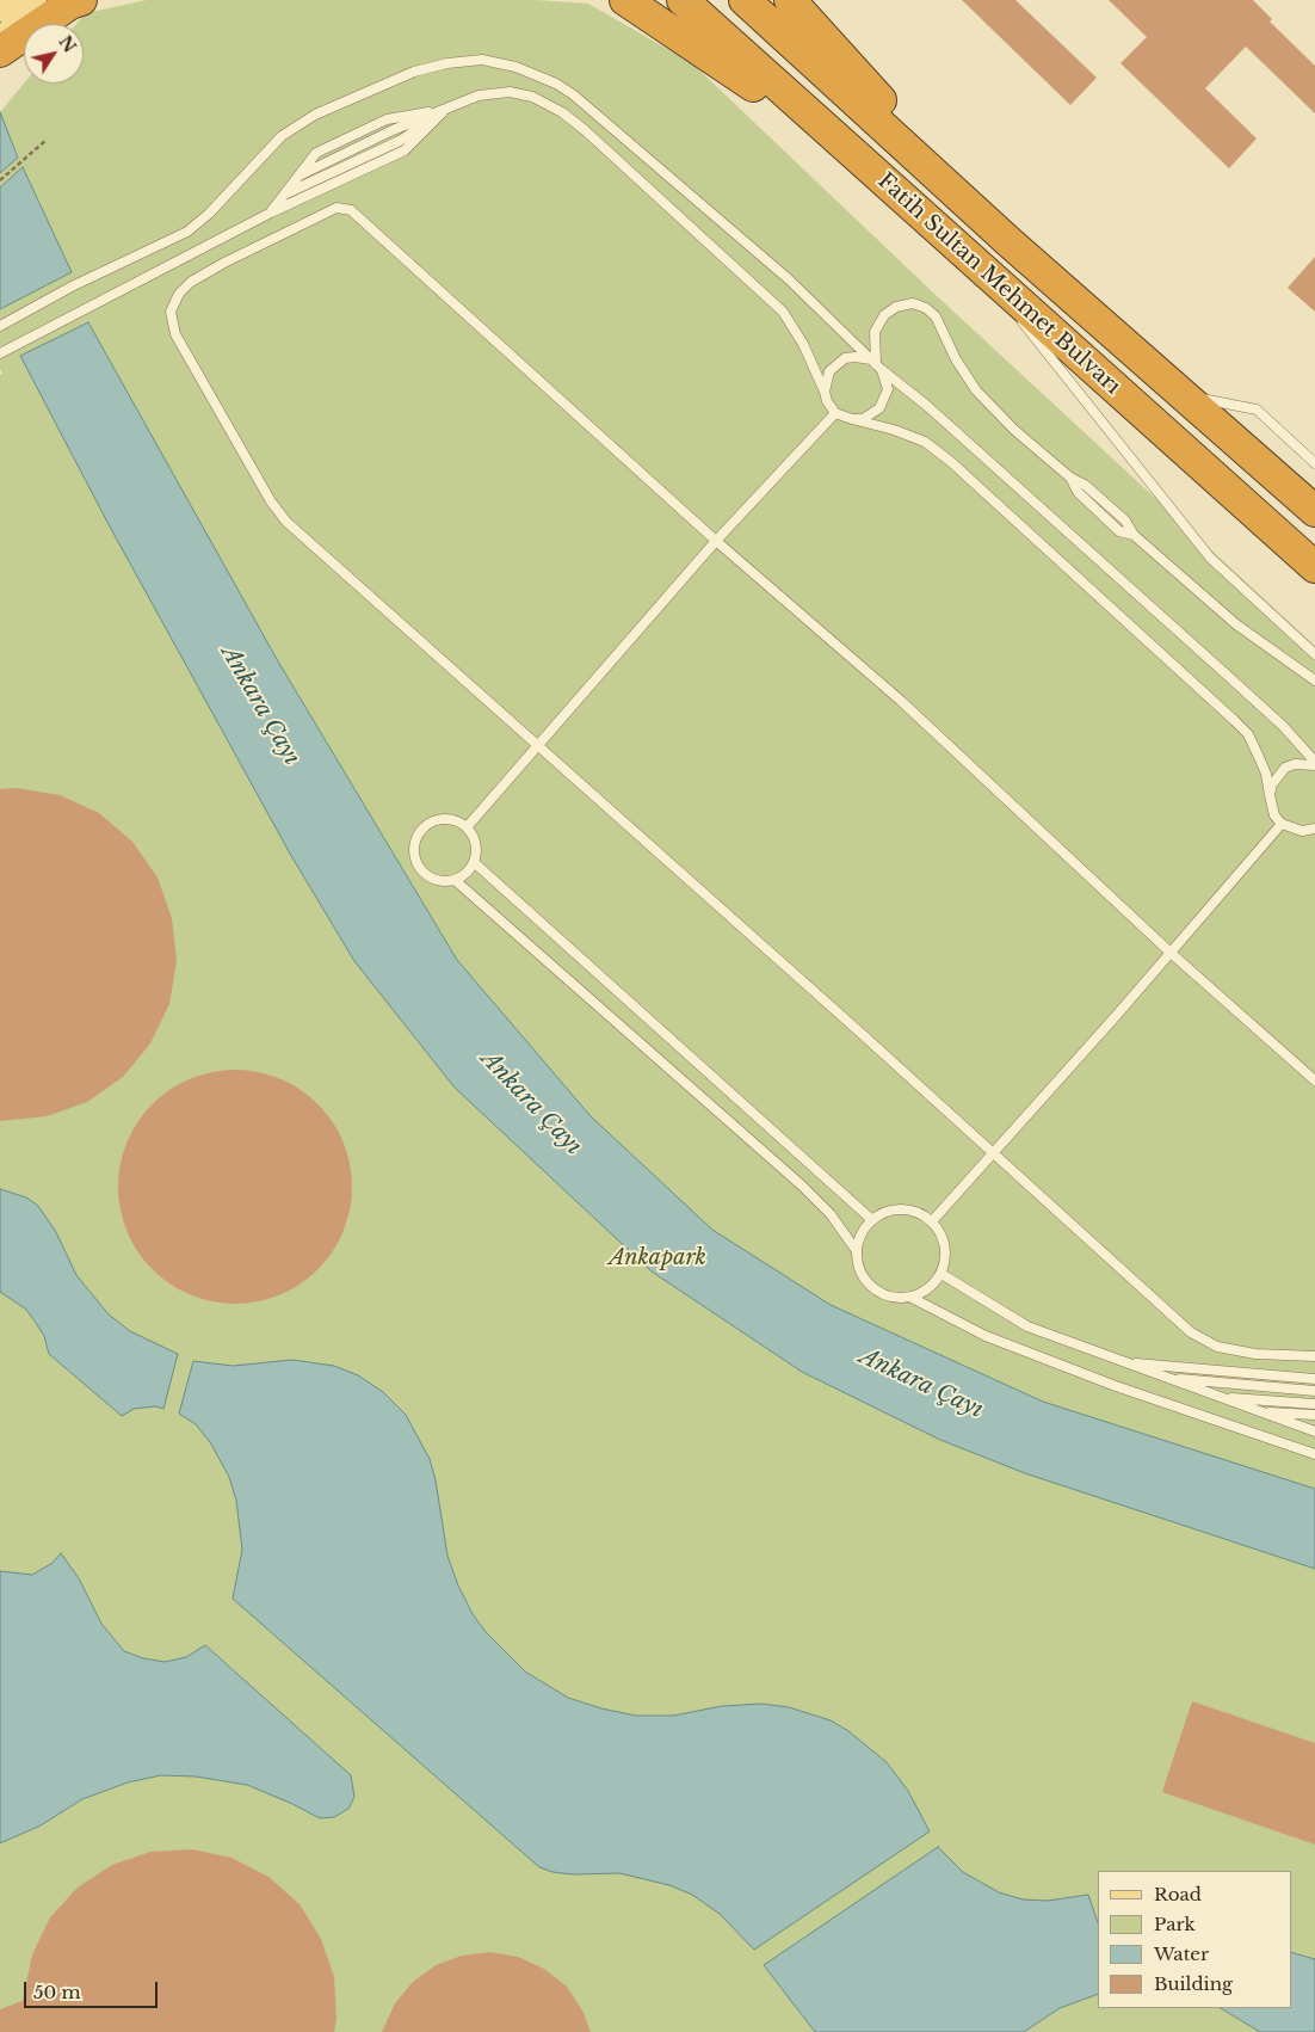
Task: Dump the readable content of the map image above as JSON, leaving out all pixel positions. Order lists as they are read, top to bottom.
{
  "streets": {
    "highway": ["Fatih Sultan Mehmet Bulvarı"]
  },
  "water": ["Ankara Çayı"],
  "parks": ["Ankapark"],
  "legend": [
    "Road",
    "Park",
    "Water",
    "Building"
  ],
  "scale_bar": "50 m",
  "north": "top right"
}
